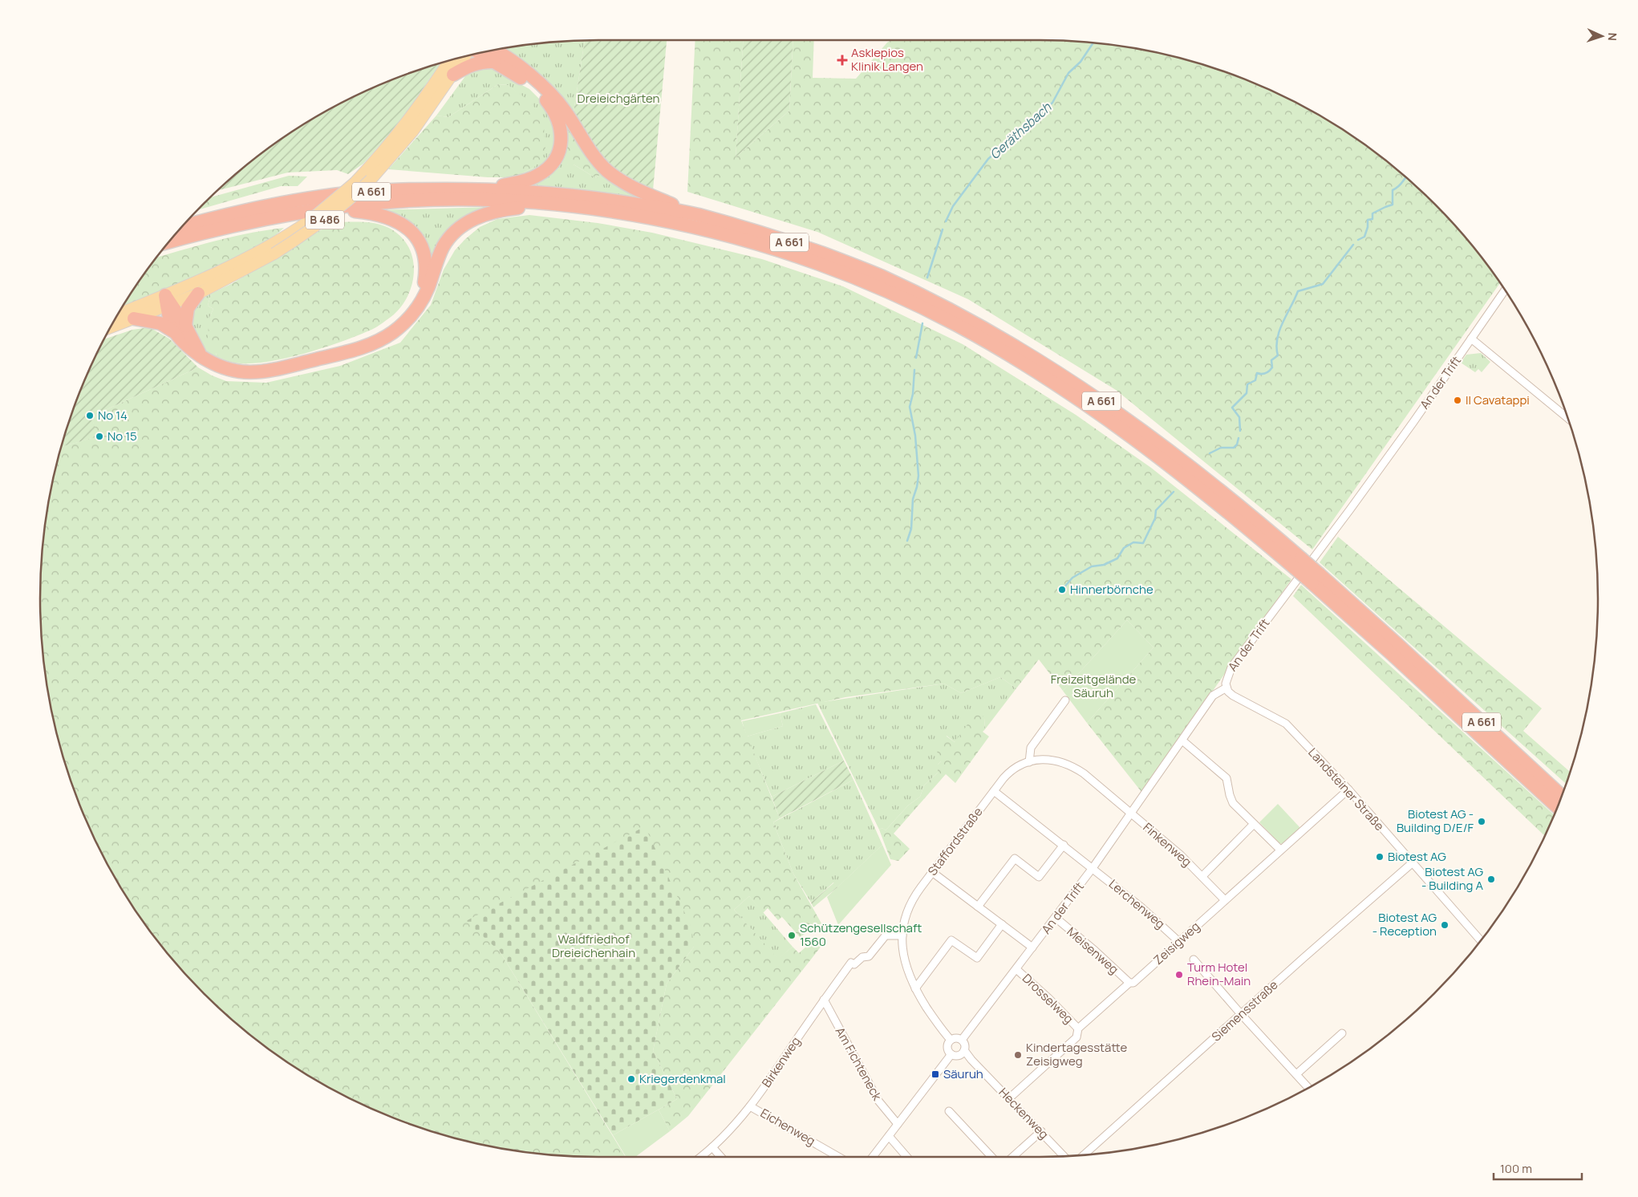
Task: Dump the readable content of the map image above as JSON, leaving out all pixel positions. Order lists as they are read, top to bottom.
{
  "streets": {
    "highway": ["A 661"],
    "main road": ["B 486"],
    "street": [
      "An der Trift",
      "Landsteiner Straße",
      "Staffordstraße",
      "Finkenweg",
      "Lerchenweg",
      "Zeisigweg",
      "Meisenweg",
      "Drosselweg",
      "Siemensstraße",
      "Birkenweg",
      "Am Fichteneck",
      "Heckenweg",
      "Eichenweg"
    ]
  },
  "crossings": [
    ["An der Trift", "Landsteiner Straße"],
    ["An der Trift", "Staffordstraße"],
    ["An der Trift", "Finkenweg"],
    ["An der Trift", "Lerchenweg"],
    ["An der Trift", "Meisenweg"],
    ["An der Trift", "Drosselweg"],
    ["An der Trift", "Heckenweg"],
    ["Landsteiner Straße", "Zeisigweg"],
    ["Landsteiner Straße", "Siemensstraße"],
    ["Staffordstraße", "Finkenweg"],
    ["Staffordstraße", "Lerchenweg"],
    ["Staffordstraße", "Birkenweg"],
    ["Staffordstraße", "Heckenweg"],
    ["Finkenweg", "Zeisigweg"],
    ["Lerchenweg", "Zeisigweg"],
    ["Zeisigweg", "Meisenweg"],
    ["Zeisigweg", "Drosselweg"],
    ["Zeisigweg", "Heckenweg"],
    ["Birkenweg", "Am Fichteneck"],
    ["Birkenweg", "Eichenweg"]
  ],
  "water": ["Geräthsbach"],
  "parks": ["Dreieichgärten", "Freizeitgelände Säuruh", "Waldfriedhof Dreieichenhain"],
  "places": {
    "health": ["Asklepios Klinik Langen"],
    "other": [
      "Il Cavatappi",
      "No 14",
      "No 15",
      "Hinnerbörnche",
      "Biotest AG - Building D/E/F",
      "Biotest AG",
      "Biotest AG - Building A",
      "Biotest AG - Reception",
      "Schützengesellschaft 1560",
      "Turm Hotel Rhein-Main",
      "Kindertagesstätte Zeisigweg",
      "Kriegerdenkmal"
    ],
    "transit": ["Säuruh"]
  },
  "scale_bar": "100 m",
  "north": "right"
}
